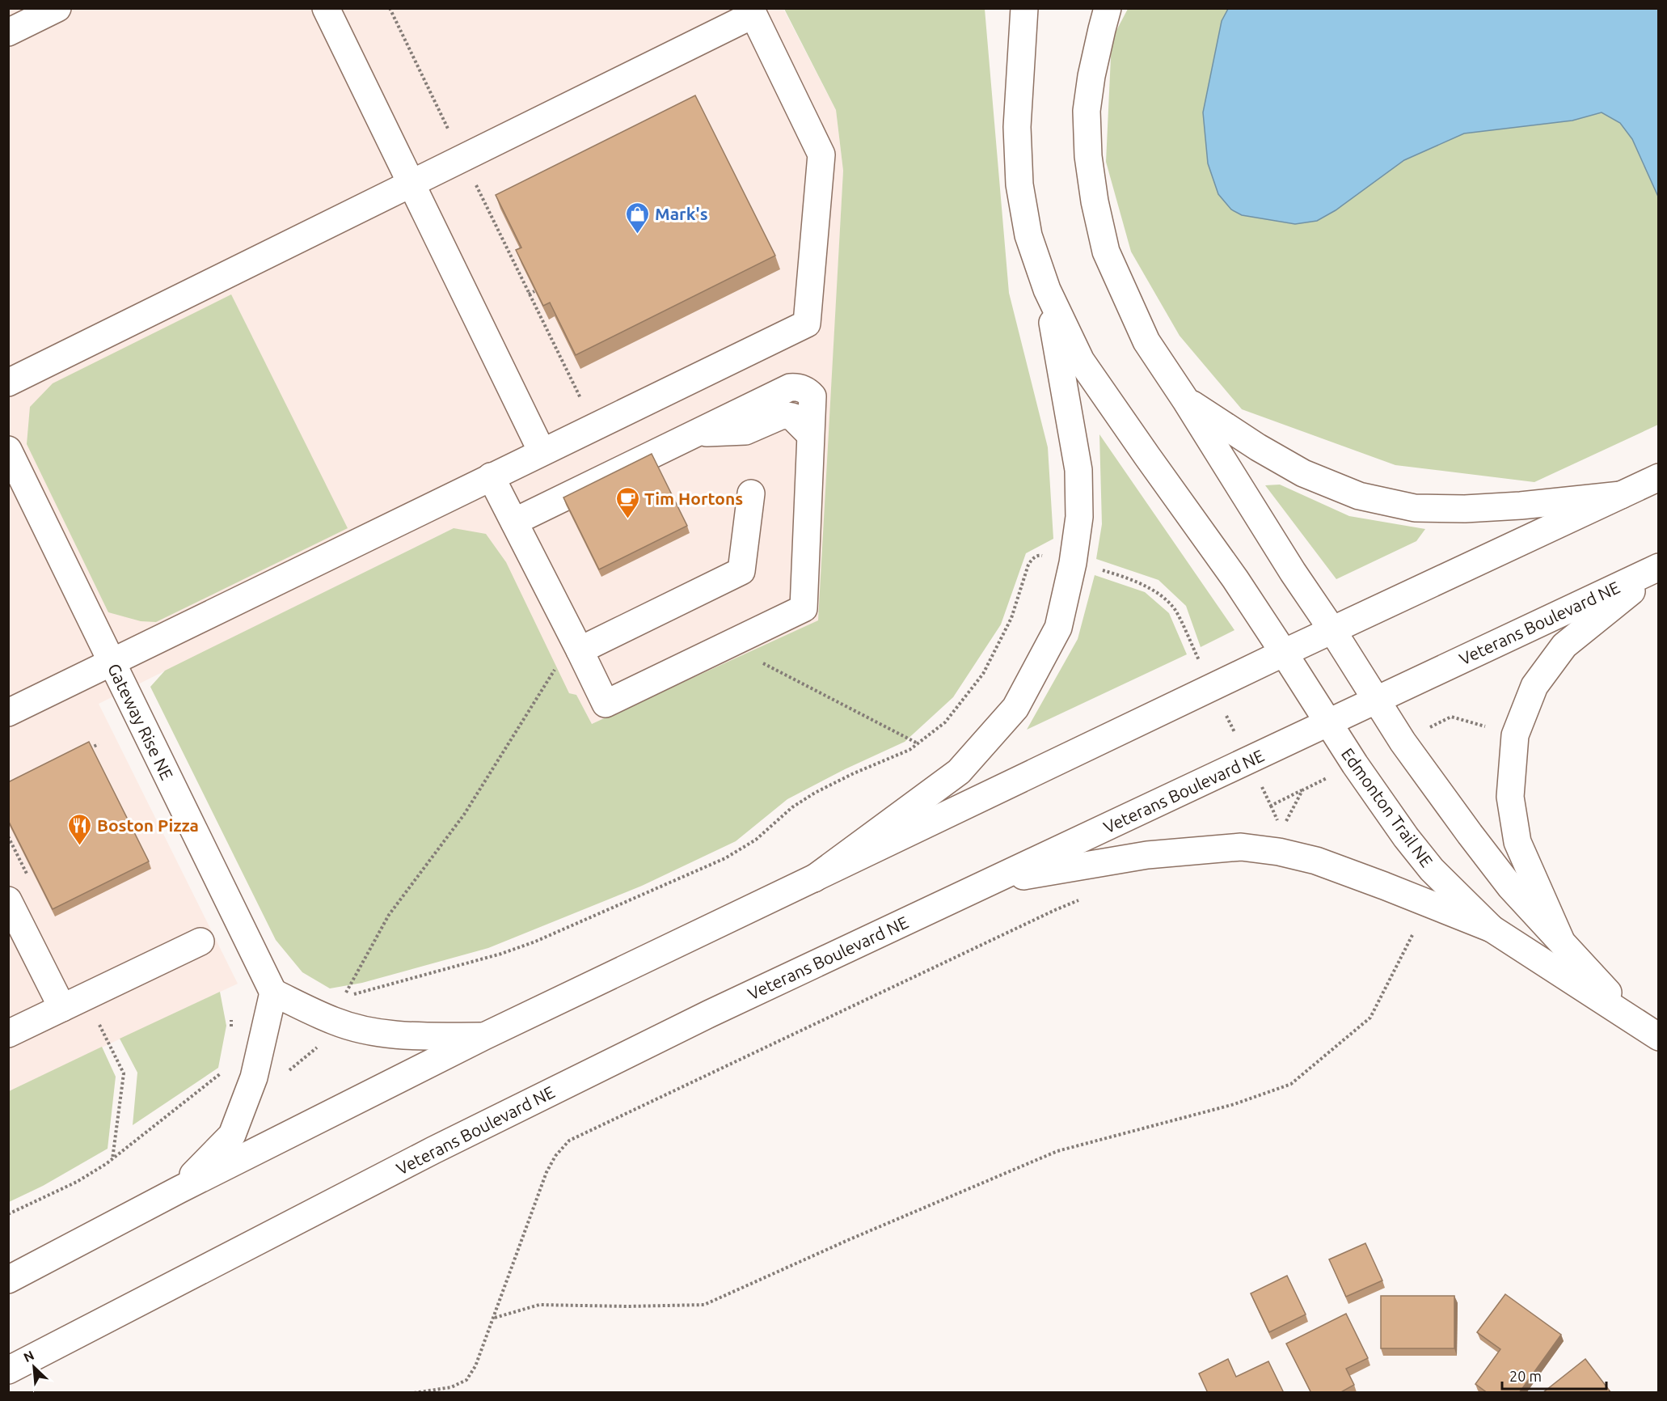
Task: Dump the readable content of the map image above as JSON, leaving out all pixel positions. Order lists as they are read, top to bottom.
{
  "streets": {
    "main road": ["Veterans Boulevard NE", "Gateway Rise NE", "Edmonton Trail NE"]
  },
  "crossings": [
    ["Veterans Boulevard NE", "Edmonton Trail NE"]
  ],
  "places": {
    "shop": ["Mark's"],
    "cafe": ["Tim Hortons"],
    "restaurant": ["Boston Pizza"]
  },
  "scale_bar": "20 m",
  "north": "top left"
}
